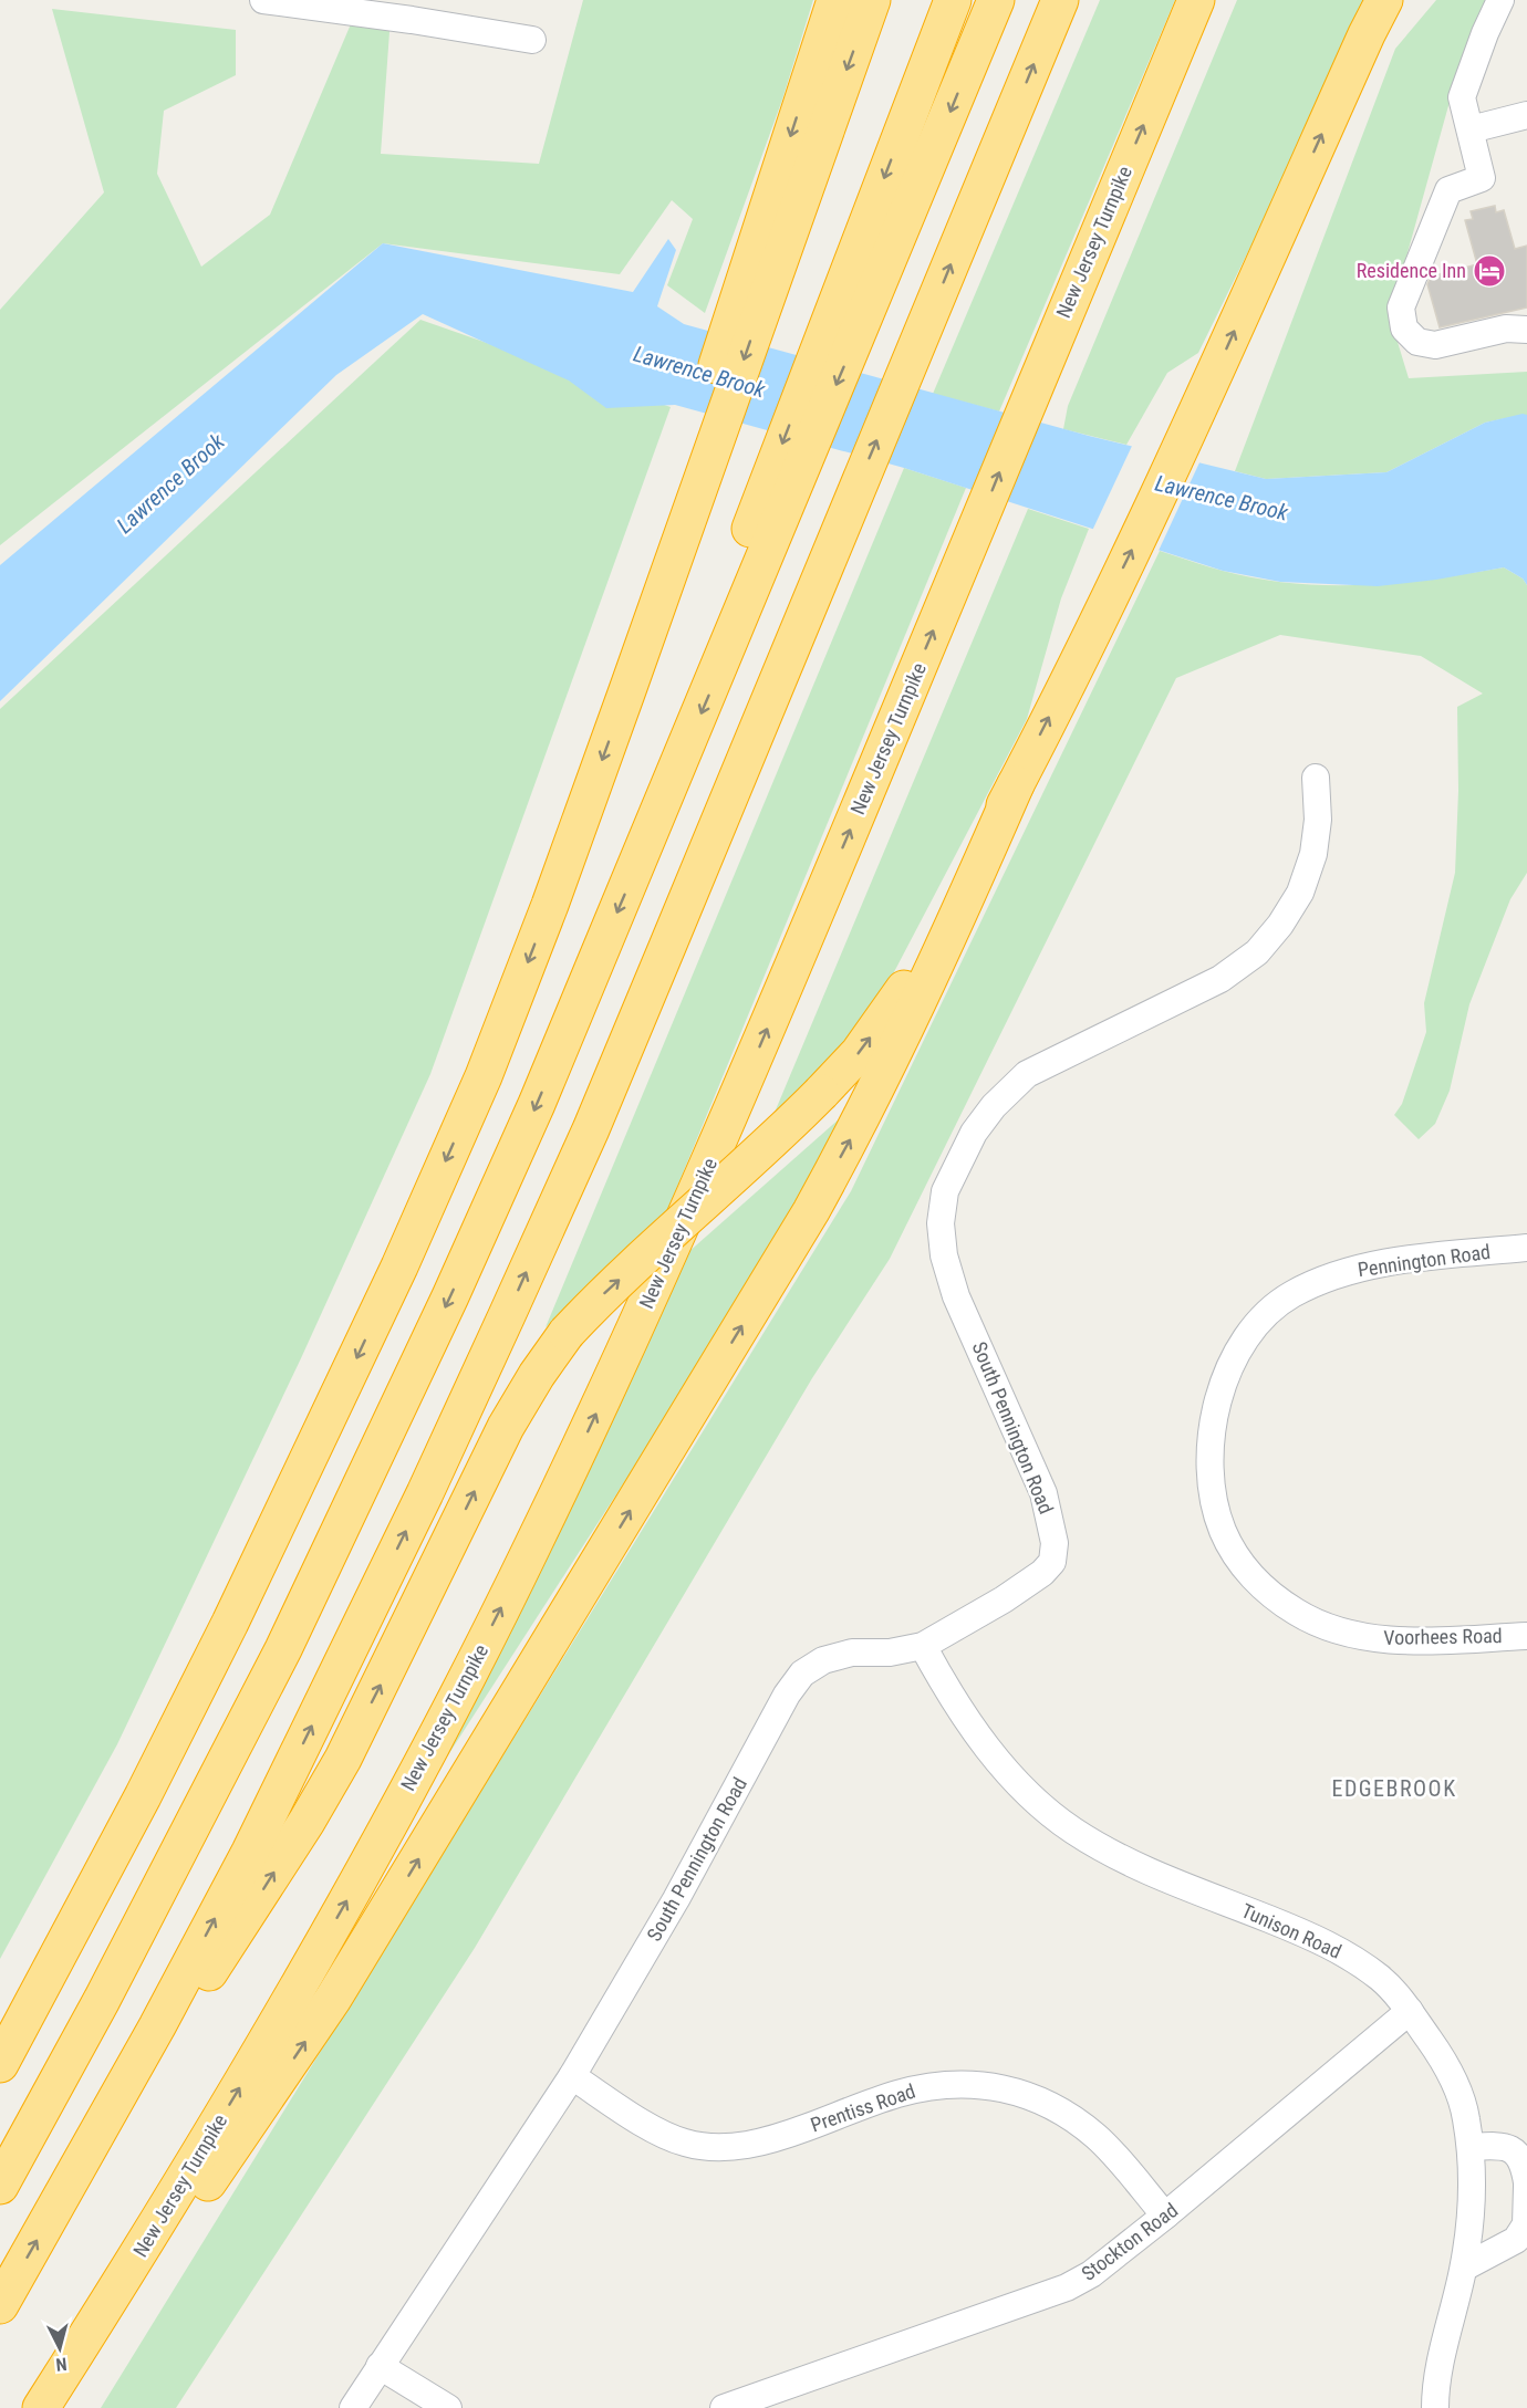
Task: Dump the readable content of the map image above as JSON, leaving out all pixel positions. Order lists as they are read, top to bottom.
{
  "streets": {
    "highway": ["New Jersey Turnpike"],
    "street": [
      "Pennington Road",
      "South Pennington Road",
      "Voorhees Road",
      "Tunison Road",
      "Prentiss Road",
      "Stockton Road"
    ]
  },
  "crossings": [
    ["Pennington Road", "Voorhees Road"],
    ["South Pennington Road", "Tunison Road"],
    ["South Pennington Road", "Prentiss Road"],
    ["Tunison Road", "Stockton Road"],
    ["Prentiss Road", "Stockton Road"]
  ],
  "districts": ["EDGEBROOK"],
  "water": ["Lawrence Brook"],
  "places": {
    "hotel": ["Residence Inn"]
  },
  "north": "bottom"
}
